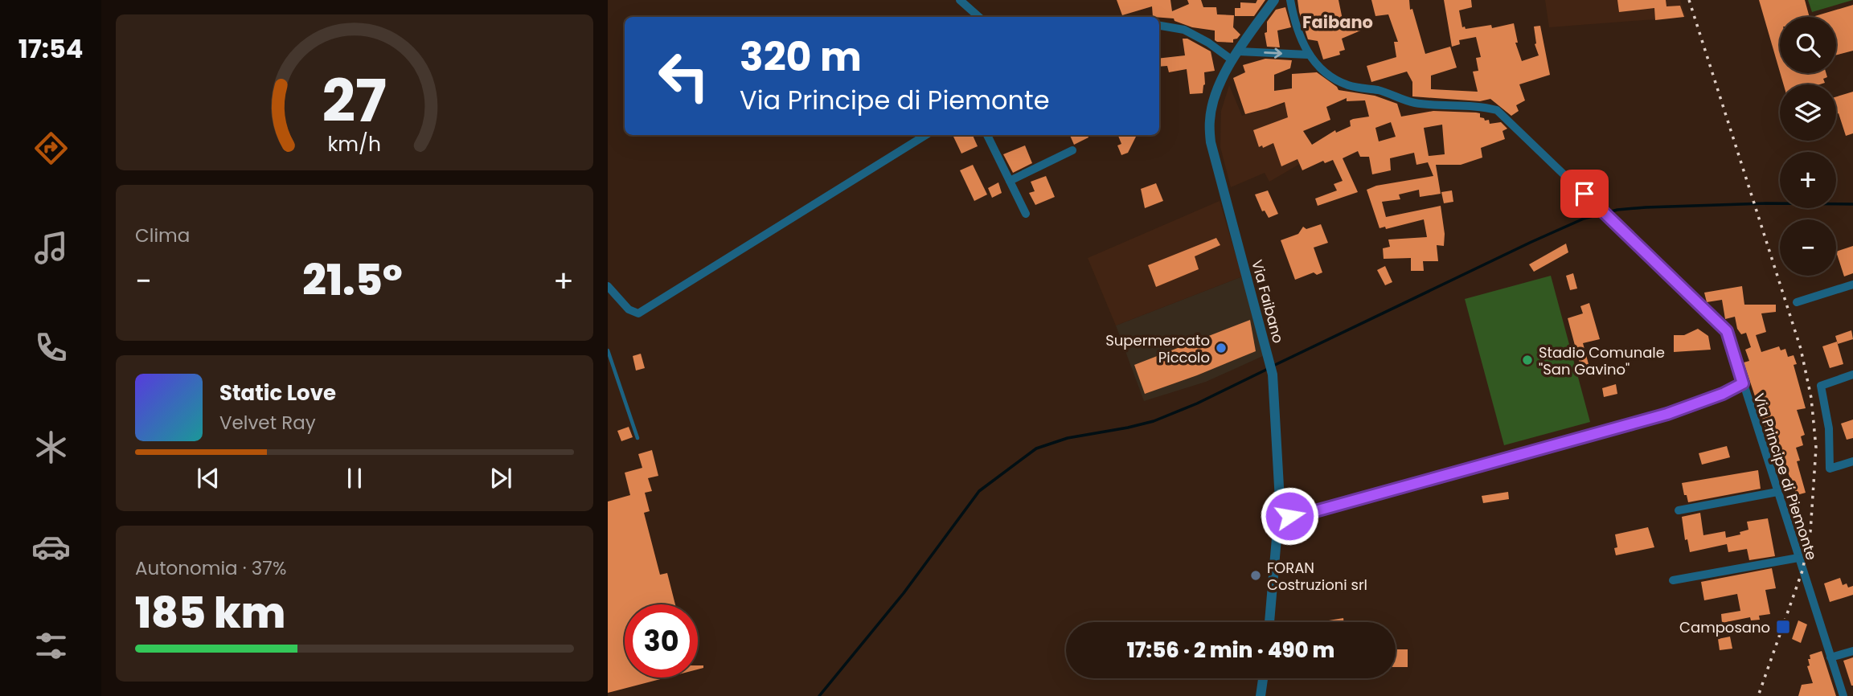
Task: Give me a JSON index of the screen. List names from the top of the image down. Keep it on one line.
{"streets":{"street":["Via Faibano","Via Principe di Piemonte"]},"districts":["Faibano"],"places":{"other":["Supermercato Piccolo","Stadio Comunale \"San Gavino\"","FORAN Costruzioni srl"],"transit":["Camposano"]},"page":{"tabs":"17:54","map_buttons":["+","−"],"turn":["320 m","Via Principe di Piemonte"],"tile":["Clima",["Autonomia · 37%","185 km"]],"heat":["−","21.5°","+"],"song":["Static Love","Velvet Ray"],"limit":"30","trip":"17:56 · 2 min · 490 m","gauge":["27","km/h"]}}
